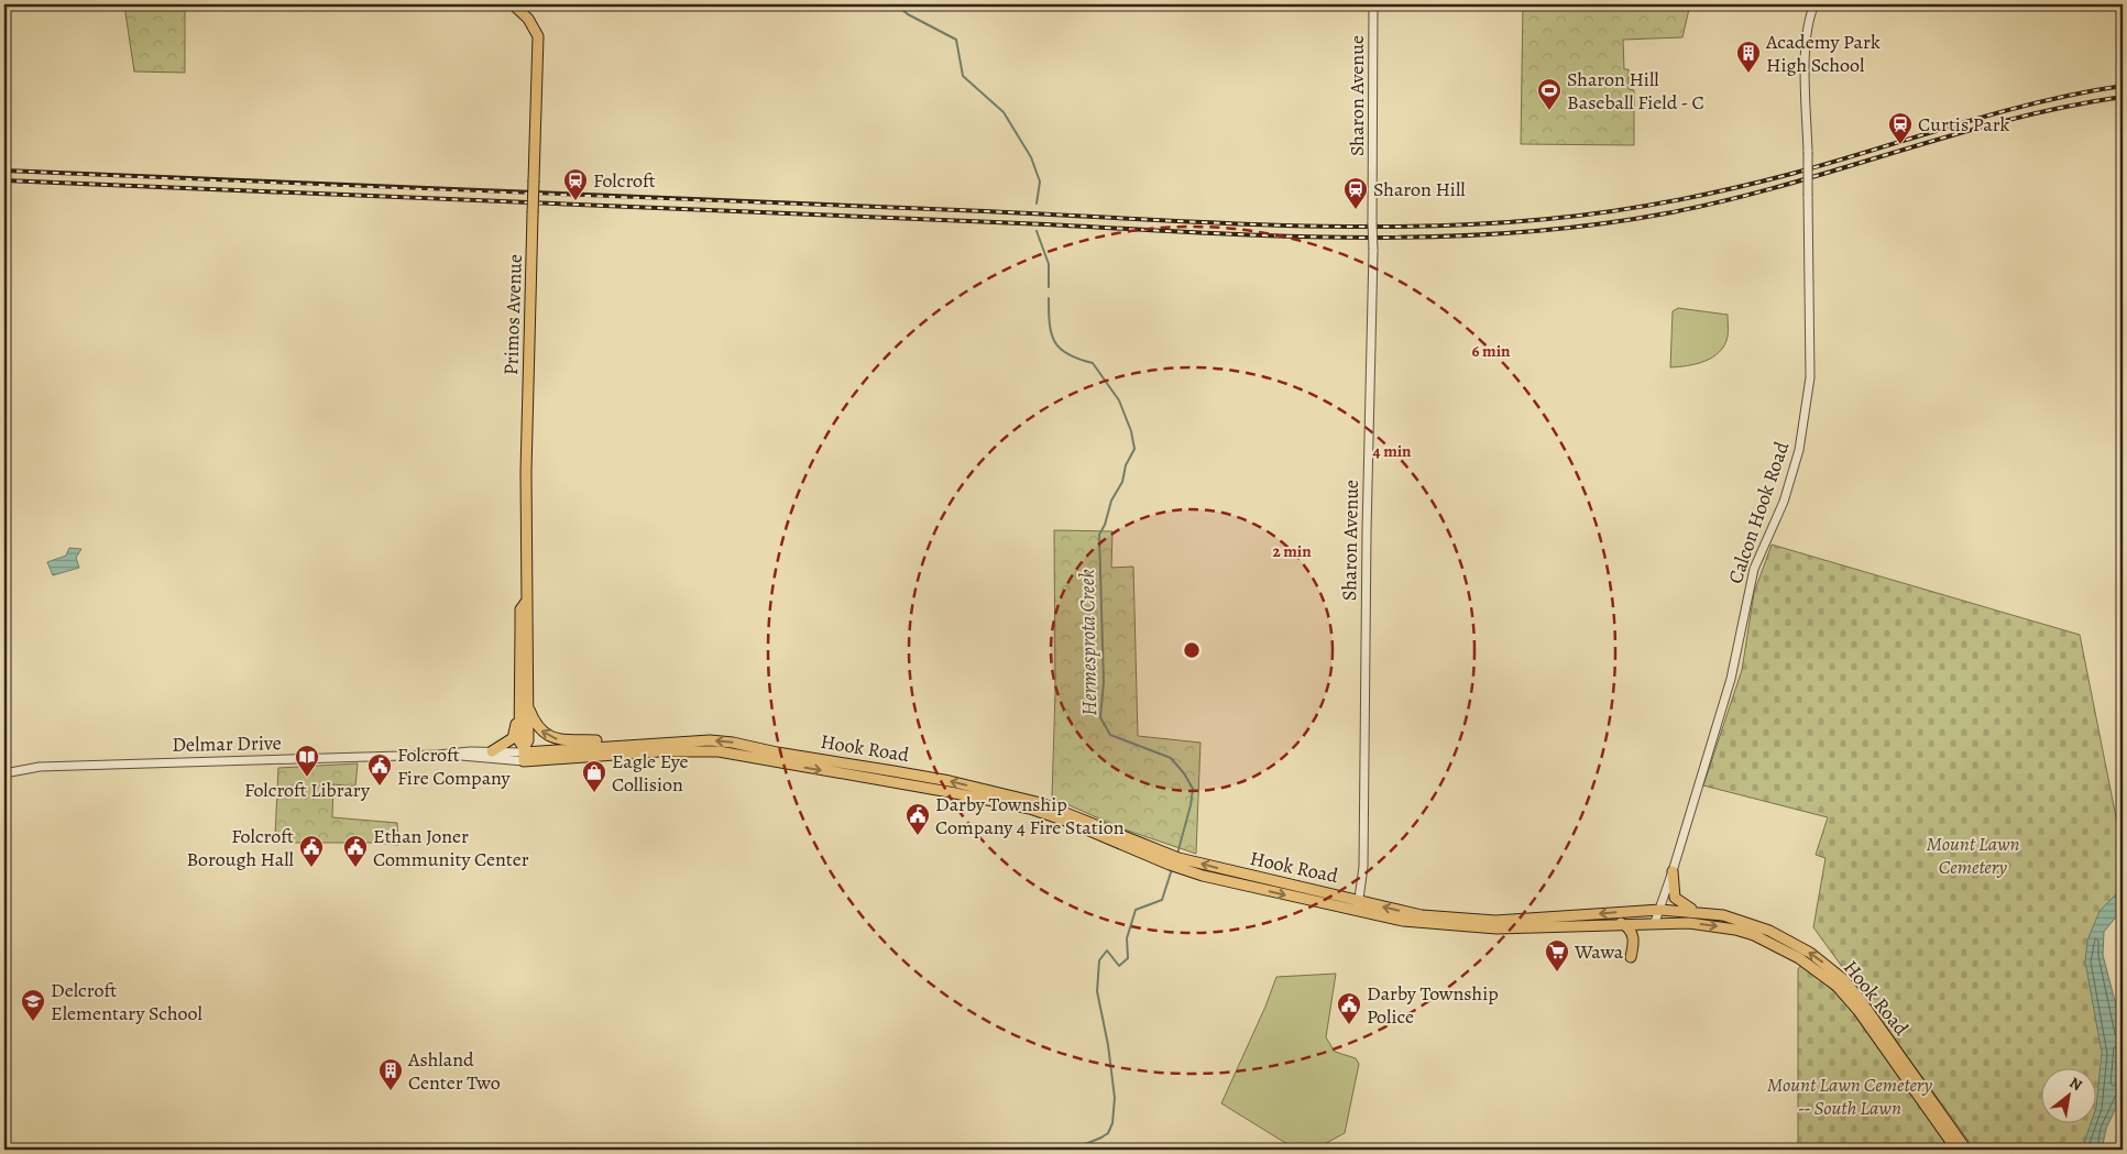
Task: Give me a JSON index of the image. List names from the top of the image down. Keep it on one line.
{"streets":{"main road":["Primos Avenue","Hook Road"],"street":["Sharon Avenue","Calcon Hook Road","Delmar Drive"]},"crossings":[["Sharon Avenue","Hook Road"],["Primos Avenue","Delmar Drive"],["Primos Avenue","Hook Road"],["Calcon Hook Road","Hook Road"],["Delmar Drive","Hook Road"]],"water":["Hermesprota Creek"],"parks":["Mount Lawn Cemetery","Mount Lawn Cemetery -- South Lawn"],"places":{"building":["Academy Park High School","Ashland Center Two"],"sports":["Sharon Hill Baseball Field - C"],"station":["Curtis Park","Folcroft","Sharon Hill"],"library":["Folcroft Library"],"public building":["Folcroft Fire Company","Darby Township Company 4 Fire Station","Folcroft Borough Hall","Ethan Joner Community Center","Darby Township Police"],"shop":["Eagle Eye Collision"],"supermarket":["Wawa"],"school or university":["Delcroft Elementary School"]},"north":"top right","rings":["6 min","4 min","2 min"]}
